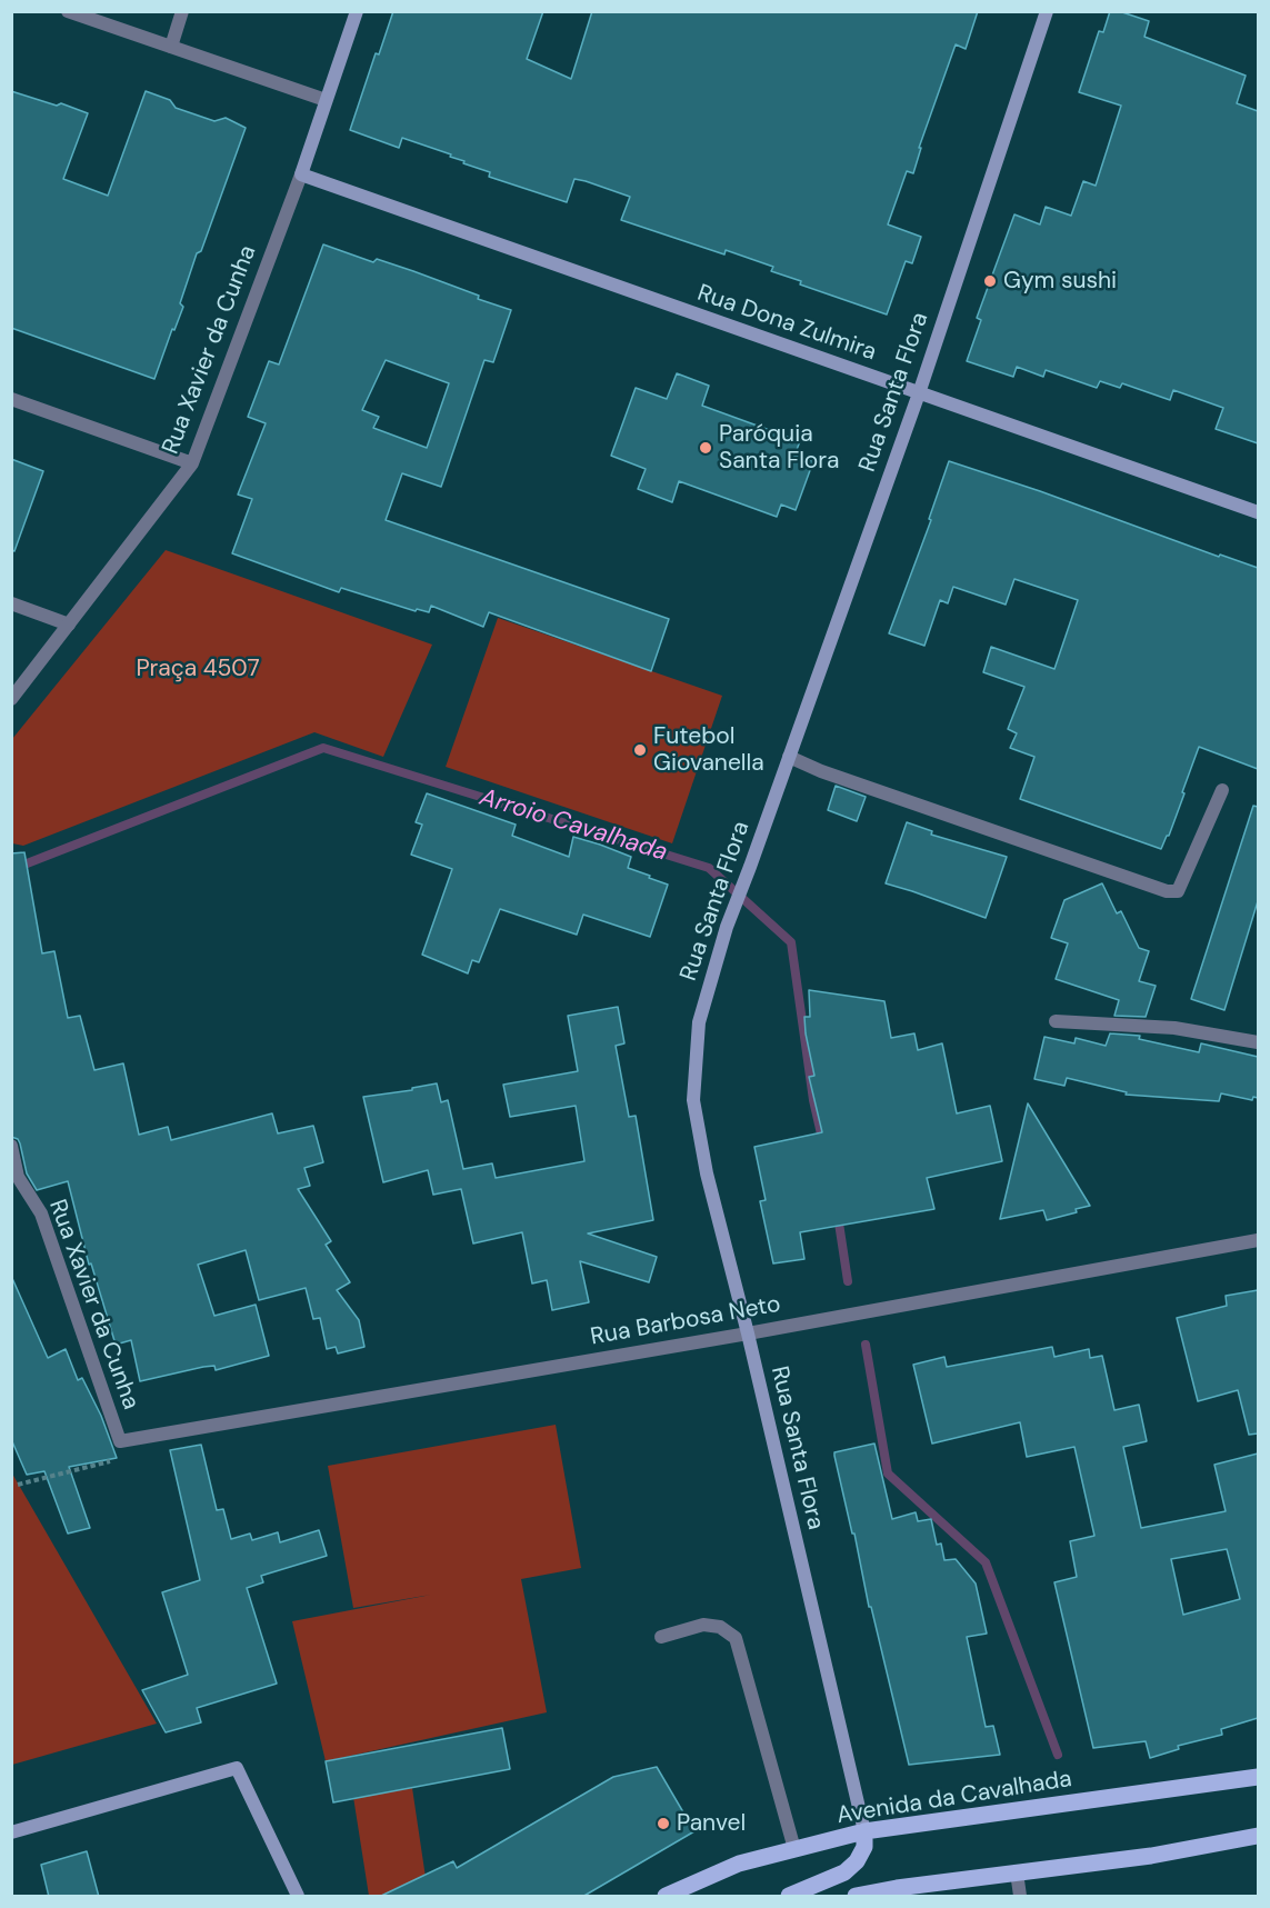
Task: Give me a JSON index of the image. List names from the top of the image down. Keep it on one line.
{"streets":{"main road":["Avenida da Cavalhada"],"street":["Rua Dona Zulmira","Rua Xavier da Cunha","Rua Santa Flora","Rua Barbosa Neto"]},"crossings":[["Rua Dona Zulmira","Rua Xavier da Cunha"],["Rua Dona Zulmira","Rua Santa Flora"],["Rua Xavier da Cunha","Rua Barbosa Neto"],["Rua Santa Flora","Rua Barbosa Neto"],["Rua Santa Flora","Avenida da Cavalhada"]],"water":["Arroio Cavalhada"],"parks":["Praça 4507"],"places":["Gym sushi","Paróquia Santa Flora","Futebol Giovanella","Panvel"]}
